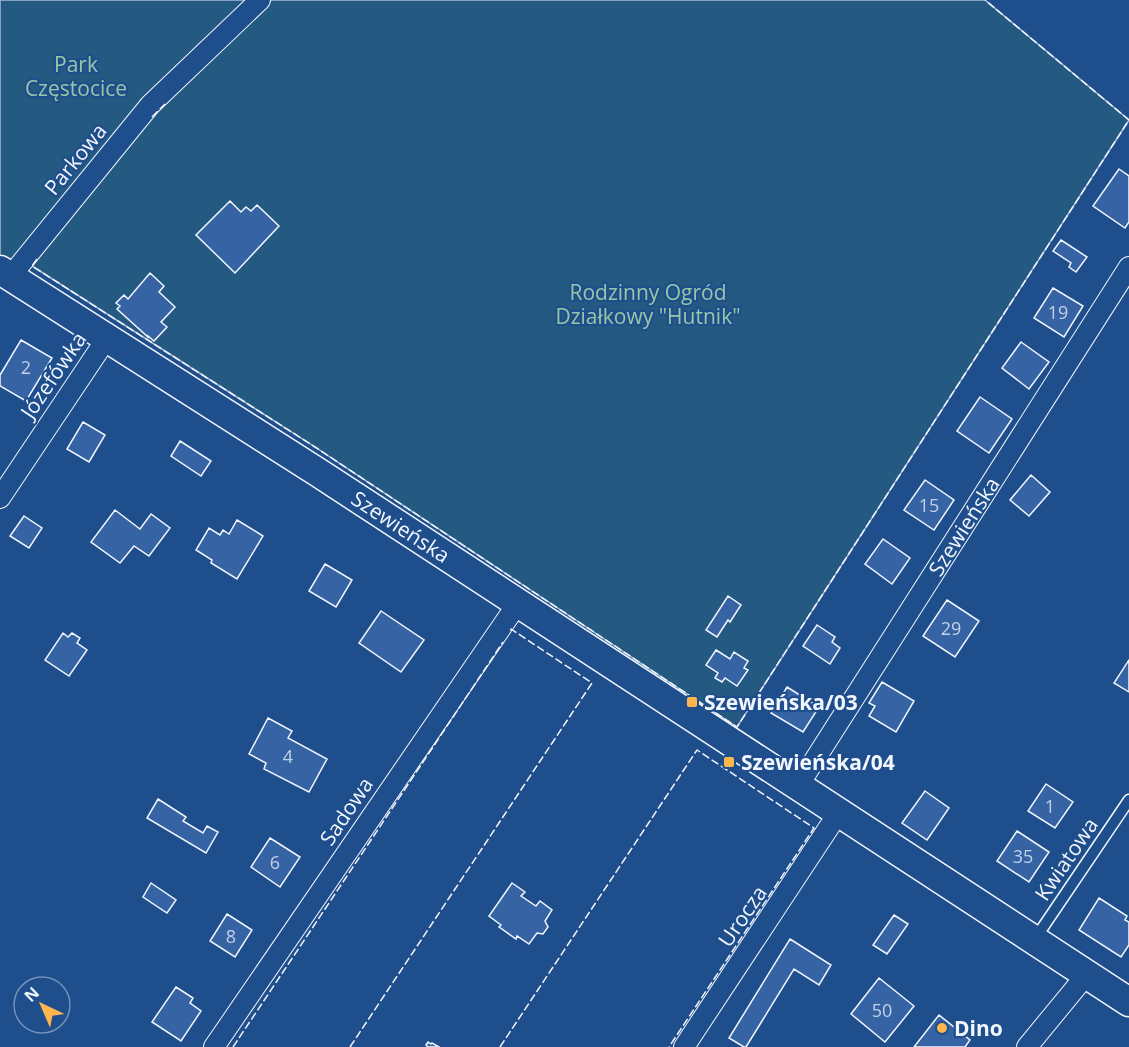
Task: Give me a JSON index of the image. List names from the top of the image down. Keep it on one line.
{"streets":{"street":["Parkowa","Józefówka","Szewieńska","Sadowa","Urocza"],"lane":["Kwiatowa"]},"crossings":[["Parkowa","Szewieńska"],["Józefówka","Szewieńska"],["Szewieńska","Sadowa"],["Szewieńska","Kwiatowa"],["Szewieńska","Urocza"]],"parks":["Park Częstocice","Rodzinny Ogród Działkowy \"Hutnik\""],"places":{"transit":["Szewieńska/03","Szewieńska/04"],"other":["Dino"]},"house_numbers":["19","2","15","29","4","1","35","6","8","50"],"north":"top left"}
